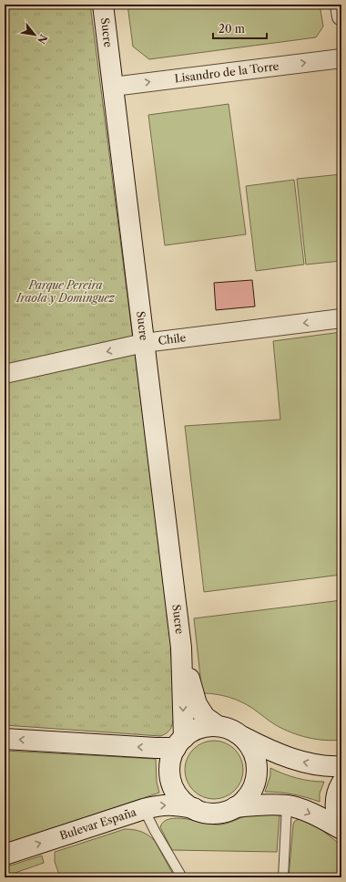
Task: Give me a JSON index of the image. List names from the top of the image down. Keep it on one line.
{"streets":{"main road":["Sucre","Bulevar España"],"street":["Lisandro de la Torre","Chile"]},"crossings":[["Sucre","Lisandro de la Torre"],["Sucre","Chile"],["Sucre","Bulevar España"]],"one_way":["Lisandro de la Torre","Chile"],"parks":["Parque Pereira Iraola y Domínguez"],"scale_bar":"20 m","north":"bottom right"}
